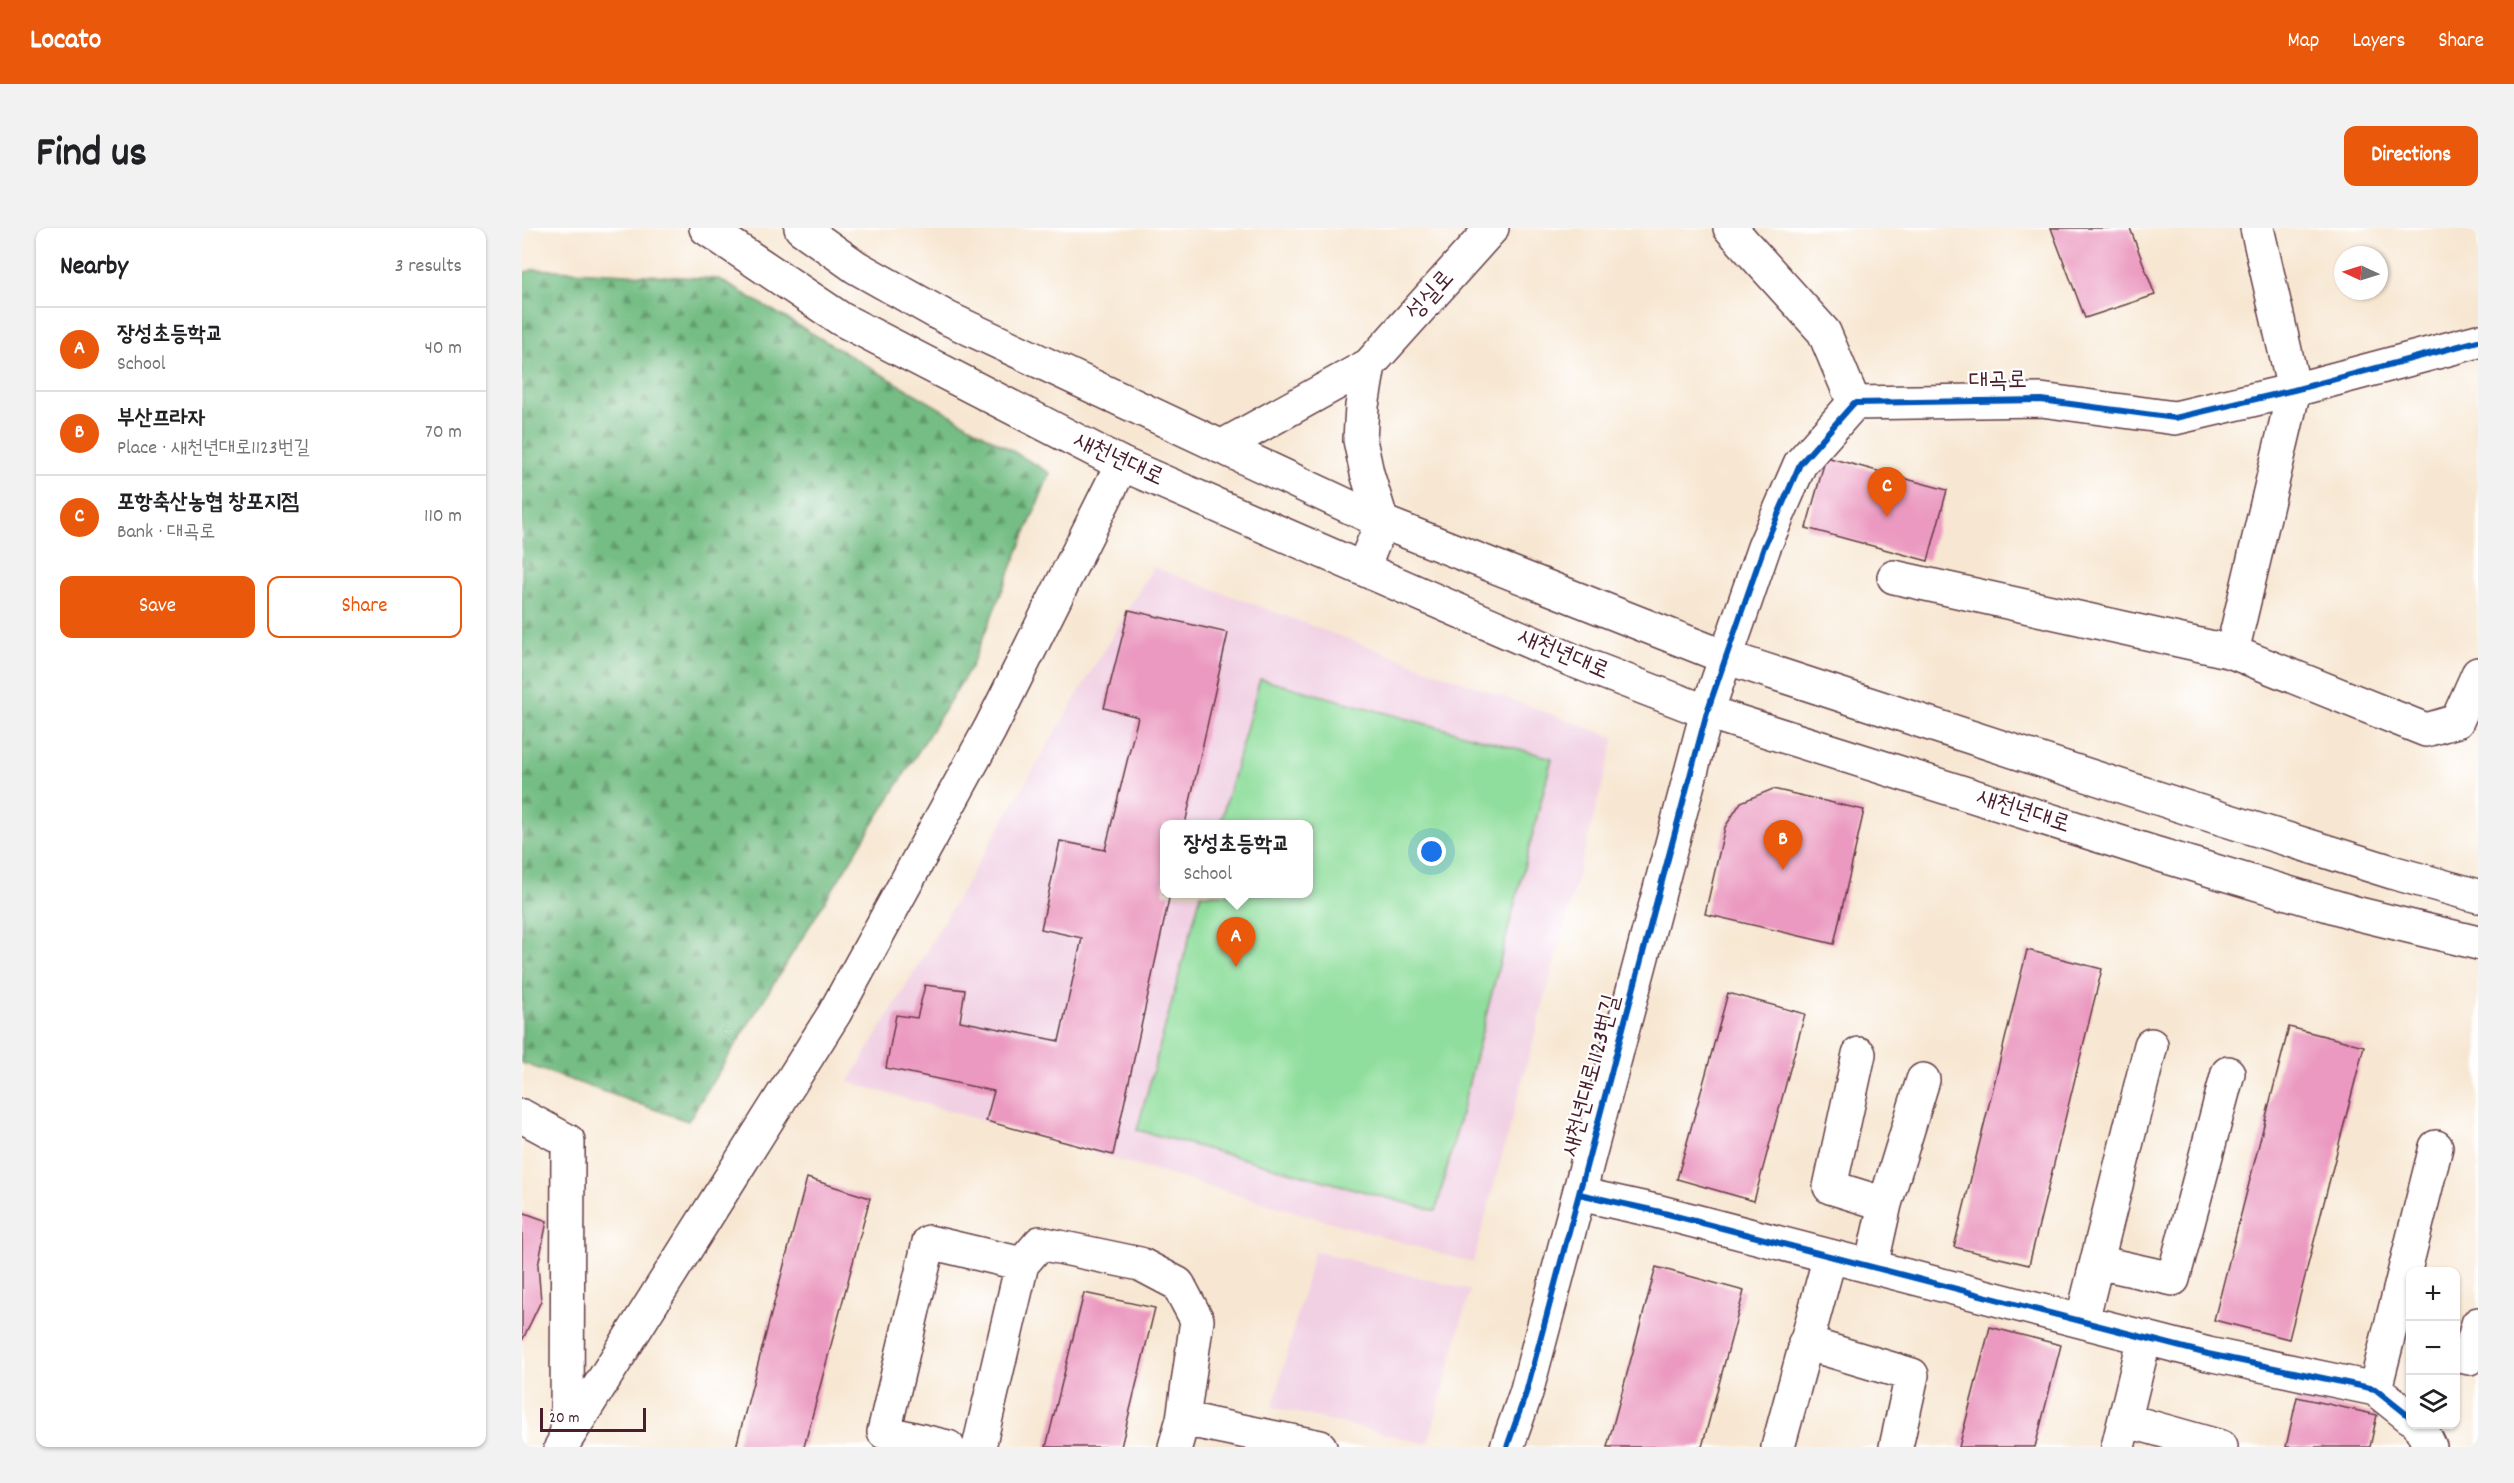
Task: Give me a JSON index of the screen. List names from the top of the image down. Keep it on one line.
{"streets":{"street":["성실로","대곡로","새천년대로","새천년대로1123번길"]},"crossings":[["새천년대로","새천년대로1123번길"]],"scale_bar":"20 m","north":"left","page":{"header":"Locato","nav":["Map","Layers","Share"],"title":"Find us","buttons":["Directions",["Save","Share"]],"heading":["Nearby","3 results"],"list":[{"mark":"A","name":"장성초등학교","note":"School","value":"40 m"},{"mark":"B","name":"부산프라자","note":"Place · 새천년대로1123번길","value":"70 m"},{"mark":"C","name":"포항축산농협 창포지점","note":"Bank · 대곡로","value":"110 m"}],"pins":["C","B","A"],"popup":["장성초등학교","School"],"map_buttons":["+","−"],"scale":"20 m"}}
